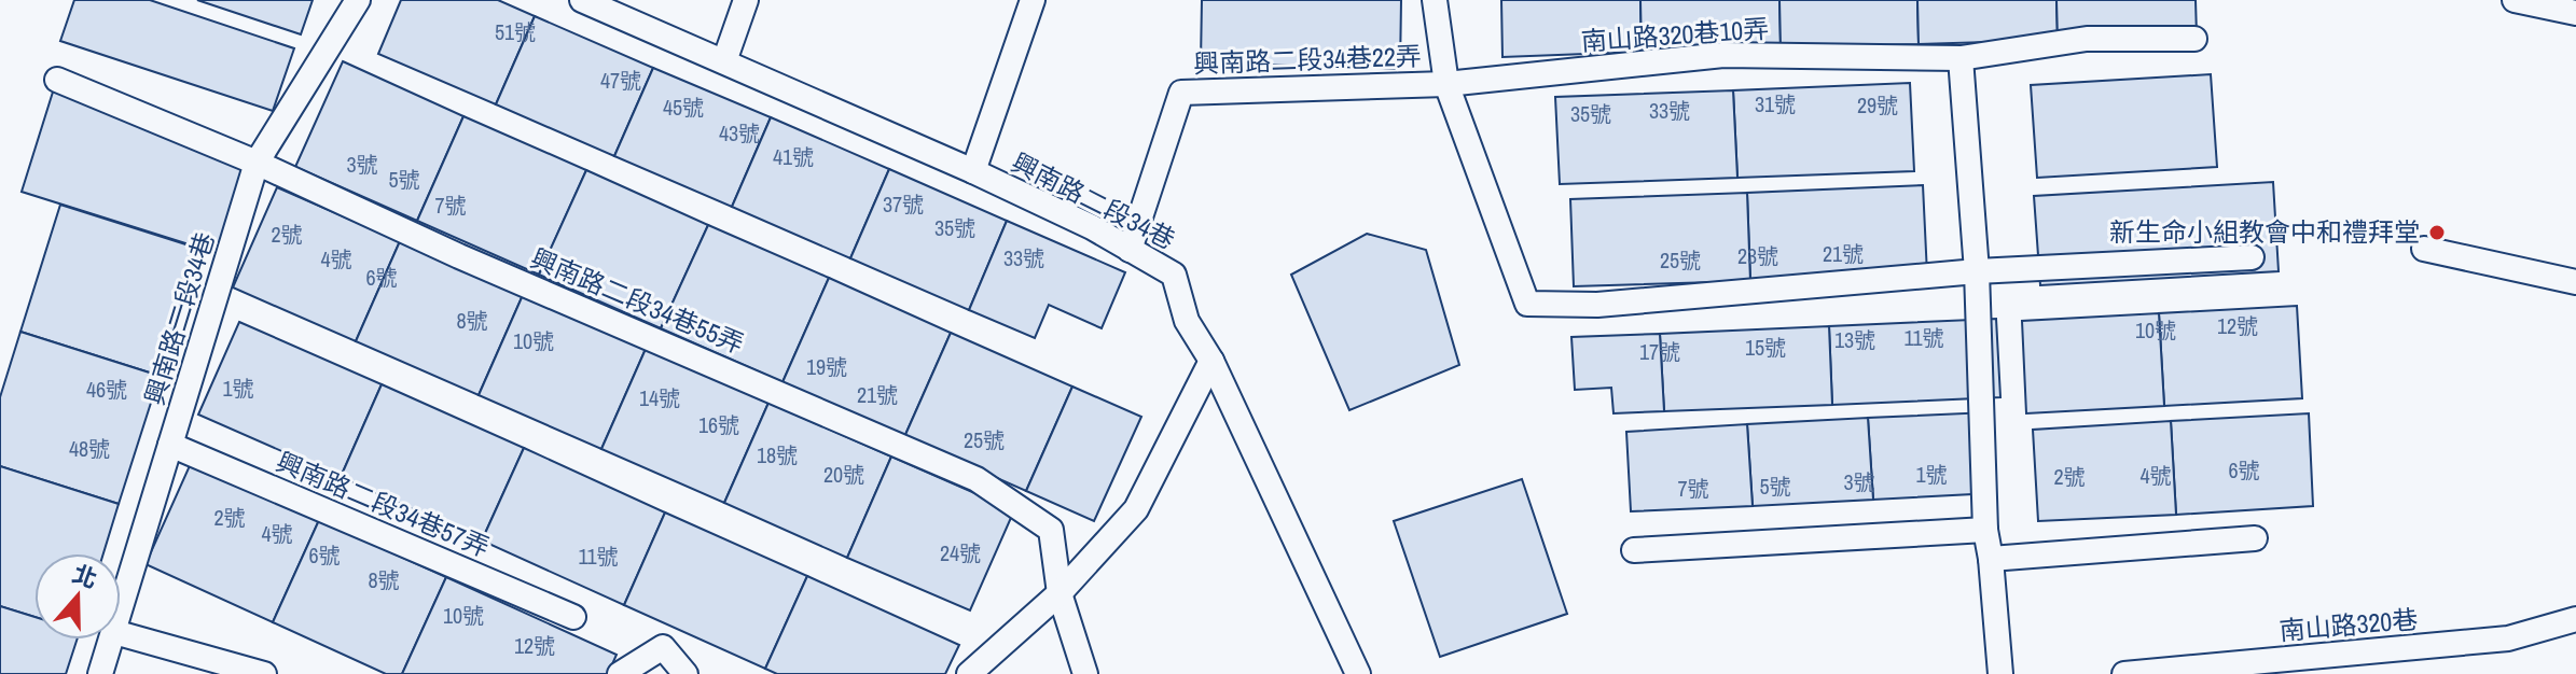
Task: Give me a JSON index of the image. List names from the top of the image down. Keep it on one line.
{"streets":{"lane":["南山路320巷10弄","興南路二段34巷22弄","興南路二段34巷","興南路二段34巷55弄","興南路二段34巷57弄","南山路320巷"]},"crossings":[["南山路320巷10弄","興南路二段34巷22弄"],["興南路二段34巷22弄","興南路二段34巷"],["興南路二段34巷","興南路二段34巷55弄"],["興南路二段34巷","興南路二段34巷57弄"]],"places":["新生命小組教會中和禮拜堂"],"house_numbers":["51號","47號","31號","29號","45號","33號","35號","43號","41號","3號","5號","37號","7號","35號","2號","21號","23號","33號","4號","25號","6號","8號","12號","10號","11號","13號","10號","15號","17號","19號","1號","46號","21號","14號","16號","25號","48號","18號","6號","20號","1號","4號","2號","3號","5號","7號","2號","4號","24號","6號","11號","8號","10號","12號"],"north":"top"}
